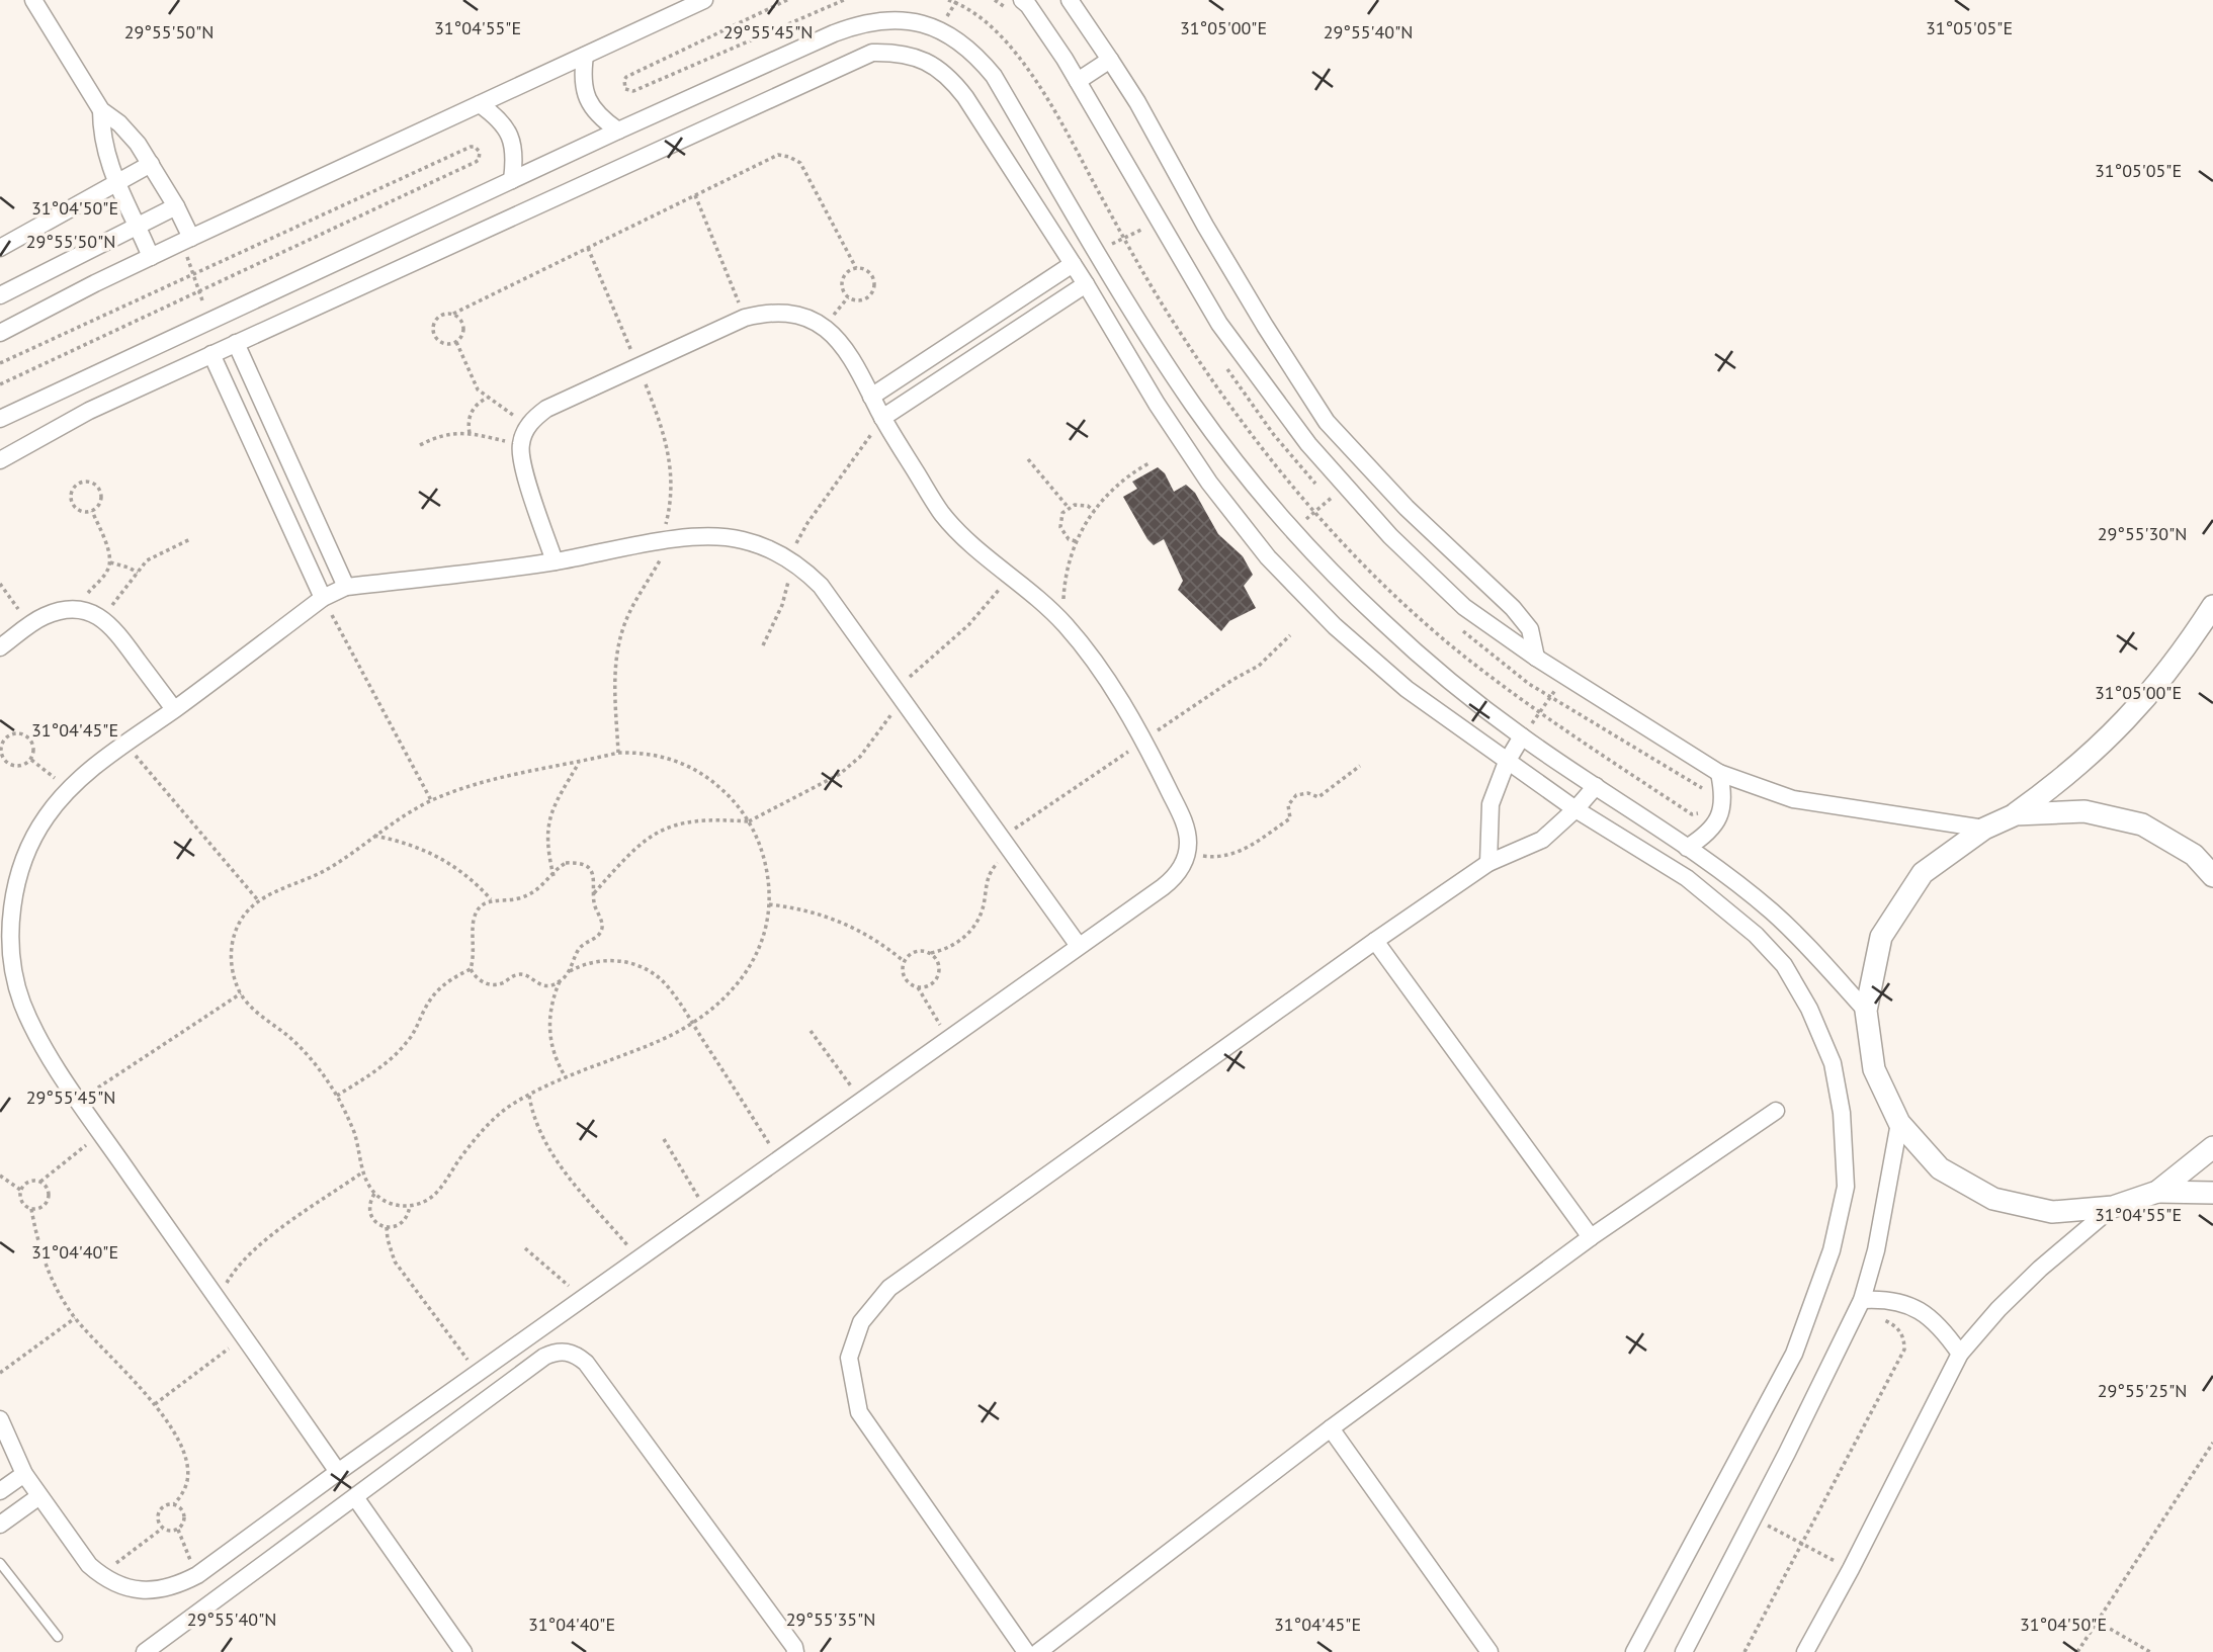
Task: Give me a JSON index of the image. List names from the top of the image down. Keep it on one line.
{"coordinates":["31°04'55\"E","31°05'00\"E","31°05'05\"E","29°55'50\"N","29°55'45\"N","29°55'40\"N","31°04'50\"E","29°55'30\"N","31°04'45\"E","31°04'40\"E","29°55'25\"N","29°55'35\"N"]}
